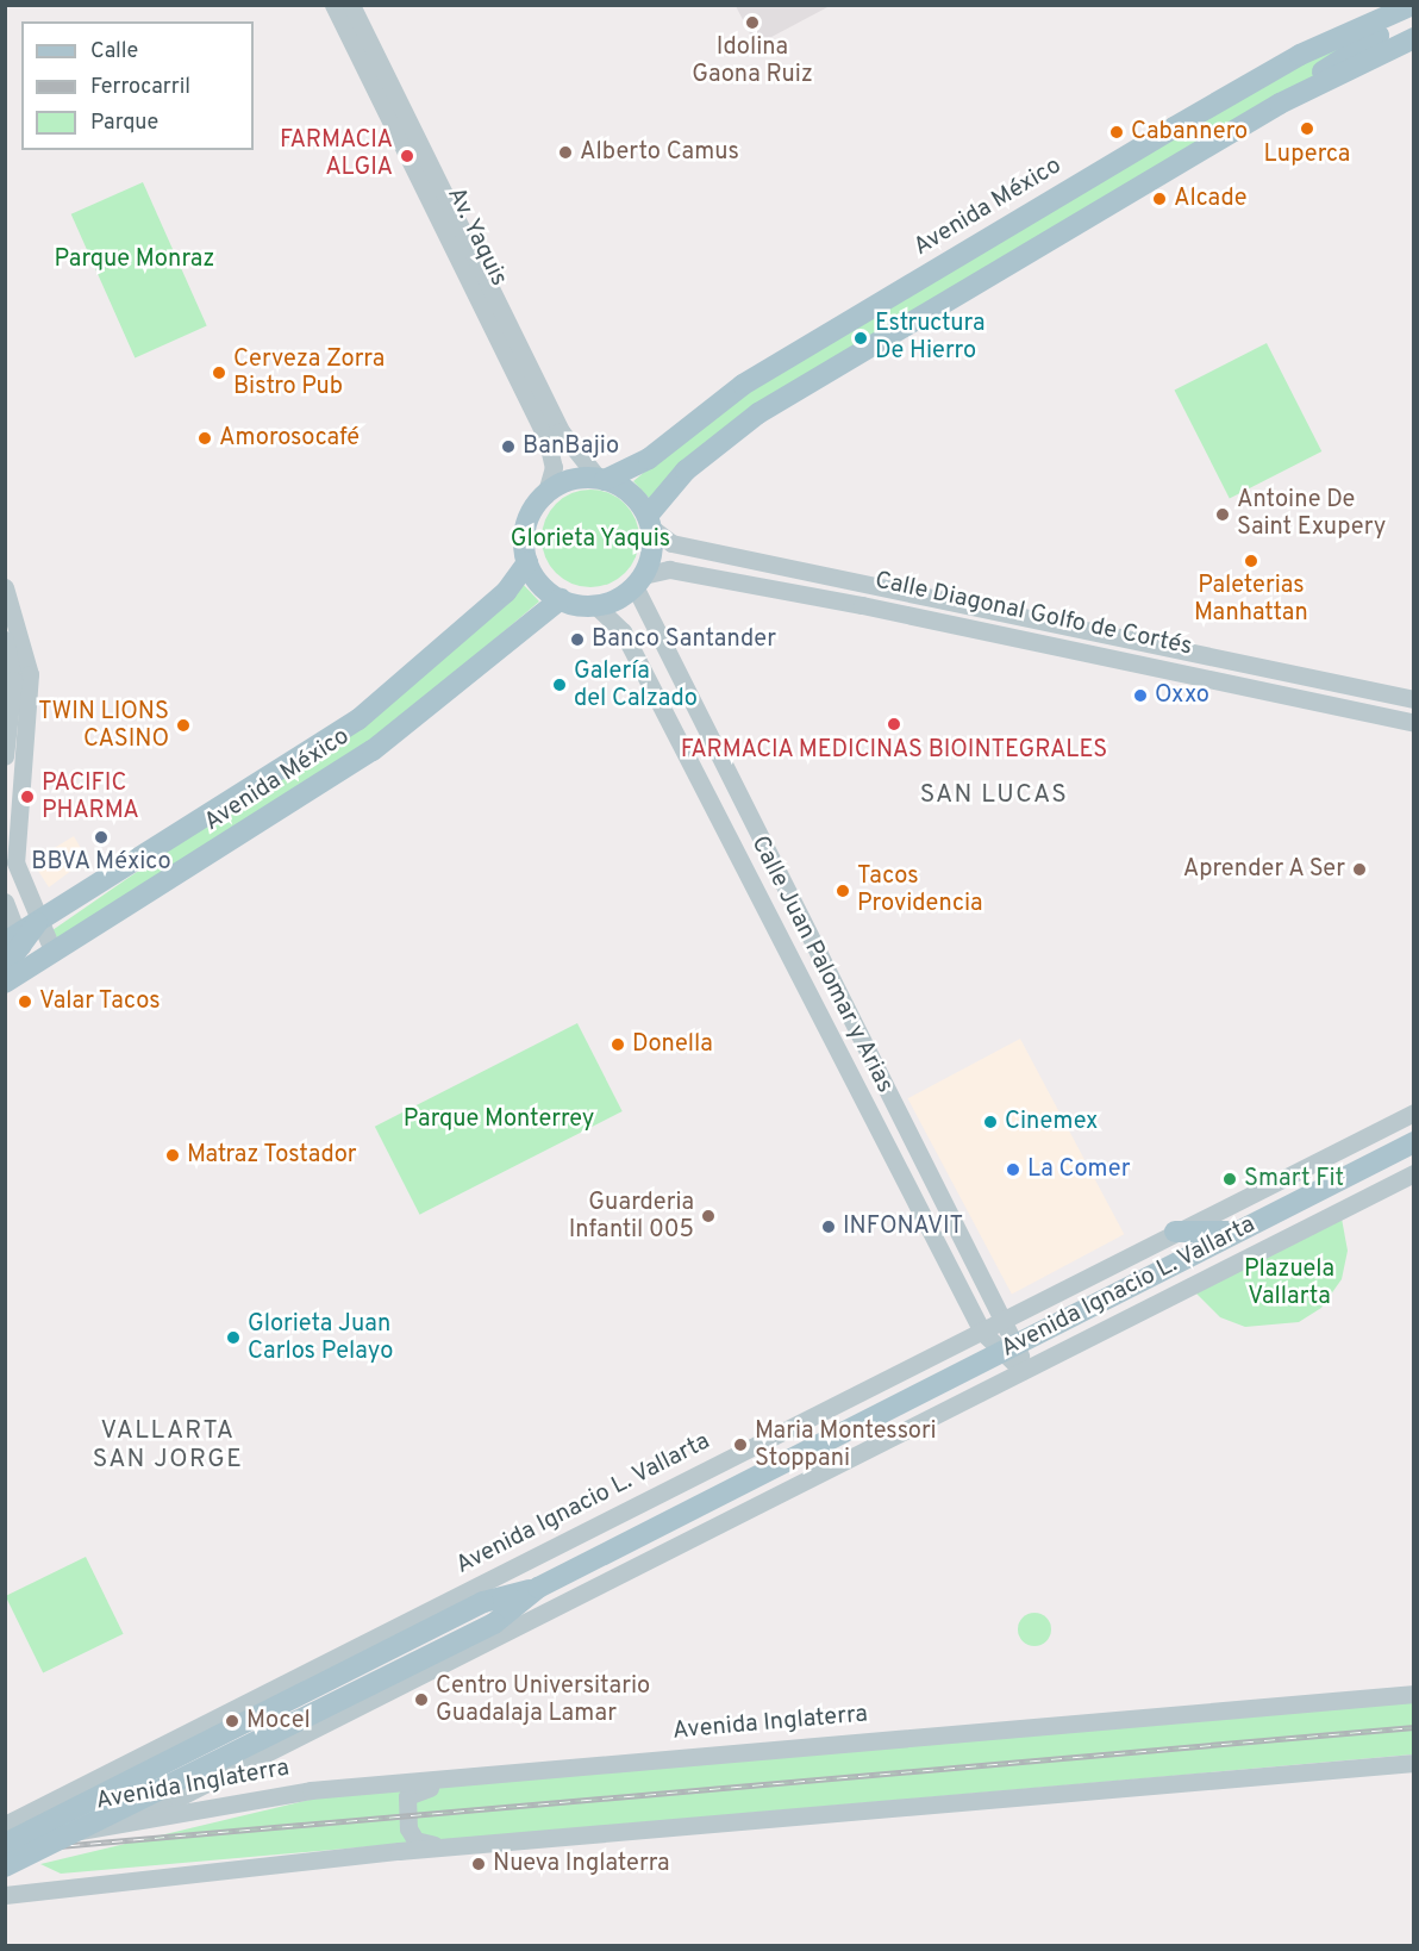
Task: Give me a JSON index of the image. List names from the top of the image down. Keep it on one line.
{"streets":{"main road":["Avenida México","Avenida Ignacio L. Vallarta"],"street":["Av. Yaquis","Calle Diagonal Golfo de Cortés","Calle Juan Palomar y Arias","Avenida Inglaterra"]},"crossings":[["Avenida México","Av. Yaquis"],["Avenida México","Calle Diagonal Golfo de Cortés"],["Avenida México","Calle Juan Palomar y Arias"],["Av. Yaquis","Calle Diagonal Golfo de Cortés"],["Av. Yaquis","Calle Juan Palomar y Arias"],["Calle Diagonal Golfo de Cortés","Calle Juan Palomar y Arias"],["Calle Juan Palomar y Arias","Avenida Ignacio L. Vallarta"]],"districts":["SAN LUCAS","VALLARTA SAN JORGE"],"parks":["Parque Monraz","Glorieta Yaquis","Parque Monterrey","Plazuela Vallarta"],"places":["Idolina Gaona Ruiz","Luperca","Cabannero","Alberto Camus","FARMACIA ALGIA","Alcade","Estructura De Hierro","Cerveza Zorra Bistro Pub","Amorosocafé","BanBajio","Antoine De Saint Exupery","Paleterias Manhattan","Banco Santander","Galería del Calzado","Oxxo","FARMACIA MEDICINAS BIOINTEGRALES","TWIN LIONS CASINO","PACIFIC PHARMA","BBVA México","Aprender A Ser","Tacos Providencia","Valar Tacos","Donella","Cinemex","Matraz Tostador","La Comer","Smart Fit","Guarderia Infantil 005","INFONAVIT","Glorieta Juan Carlos Pelayo","Maria Montessori Stoppani","Centro Universitario Guadalaja Lamar","Mocel","Nueva Inglaterra"],"legend":["Calle","Ferrocarril","Parque"]}
